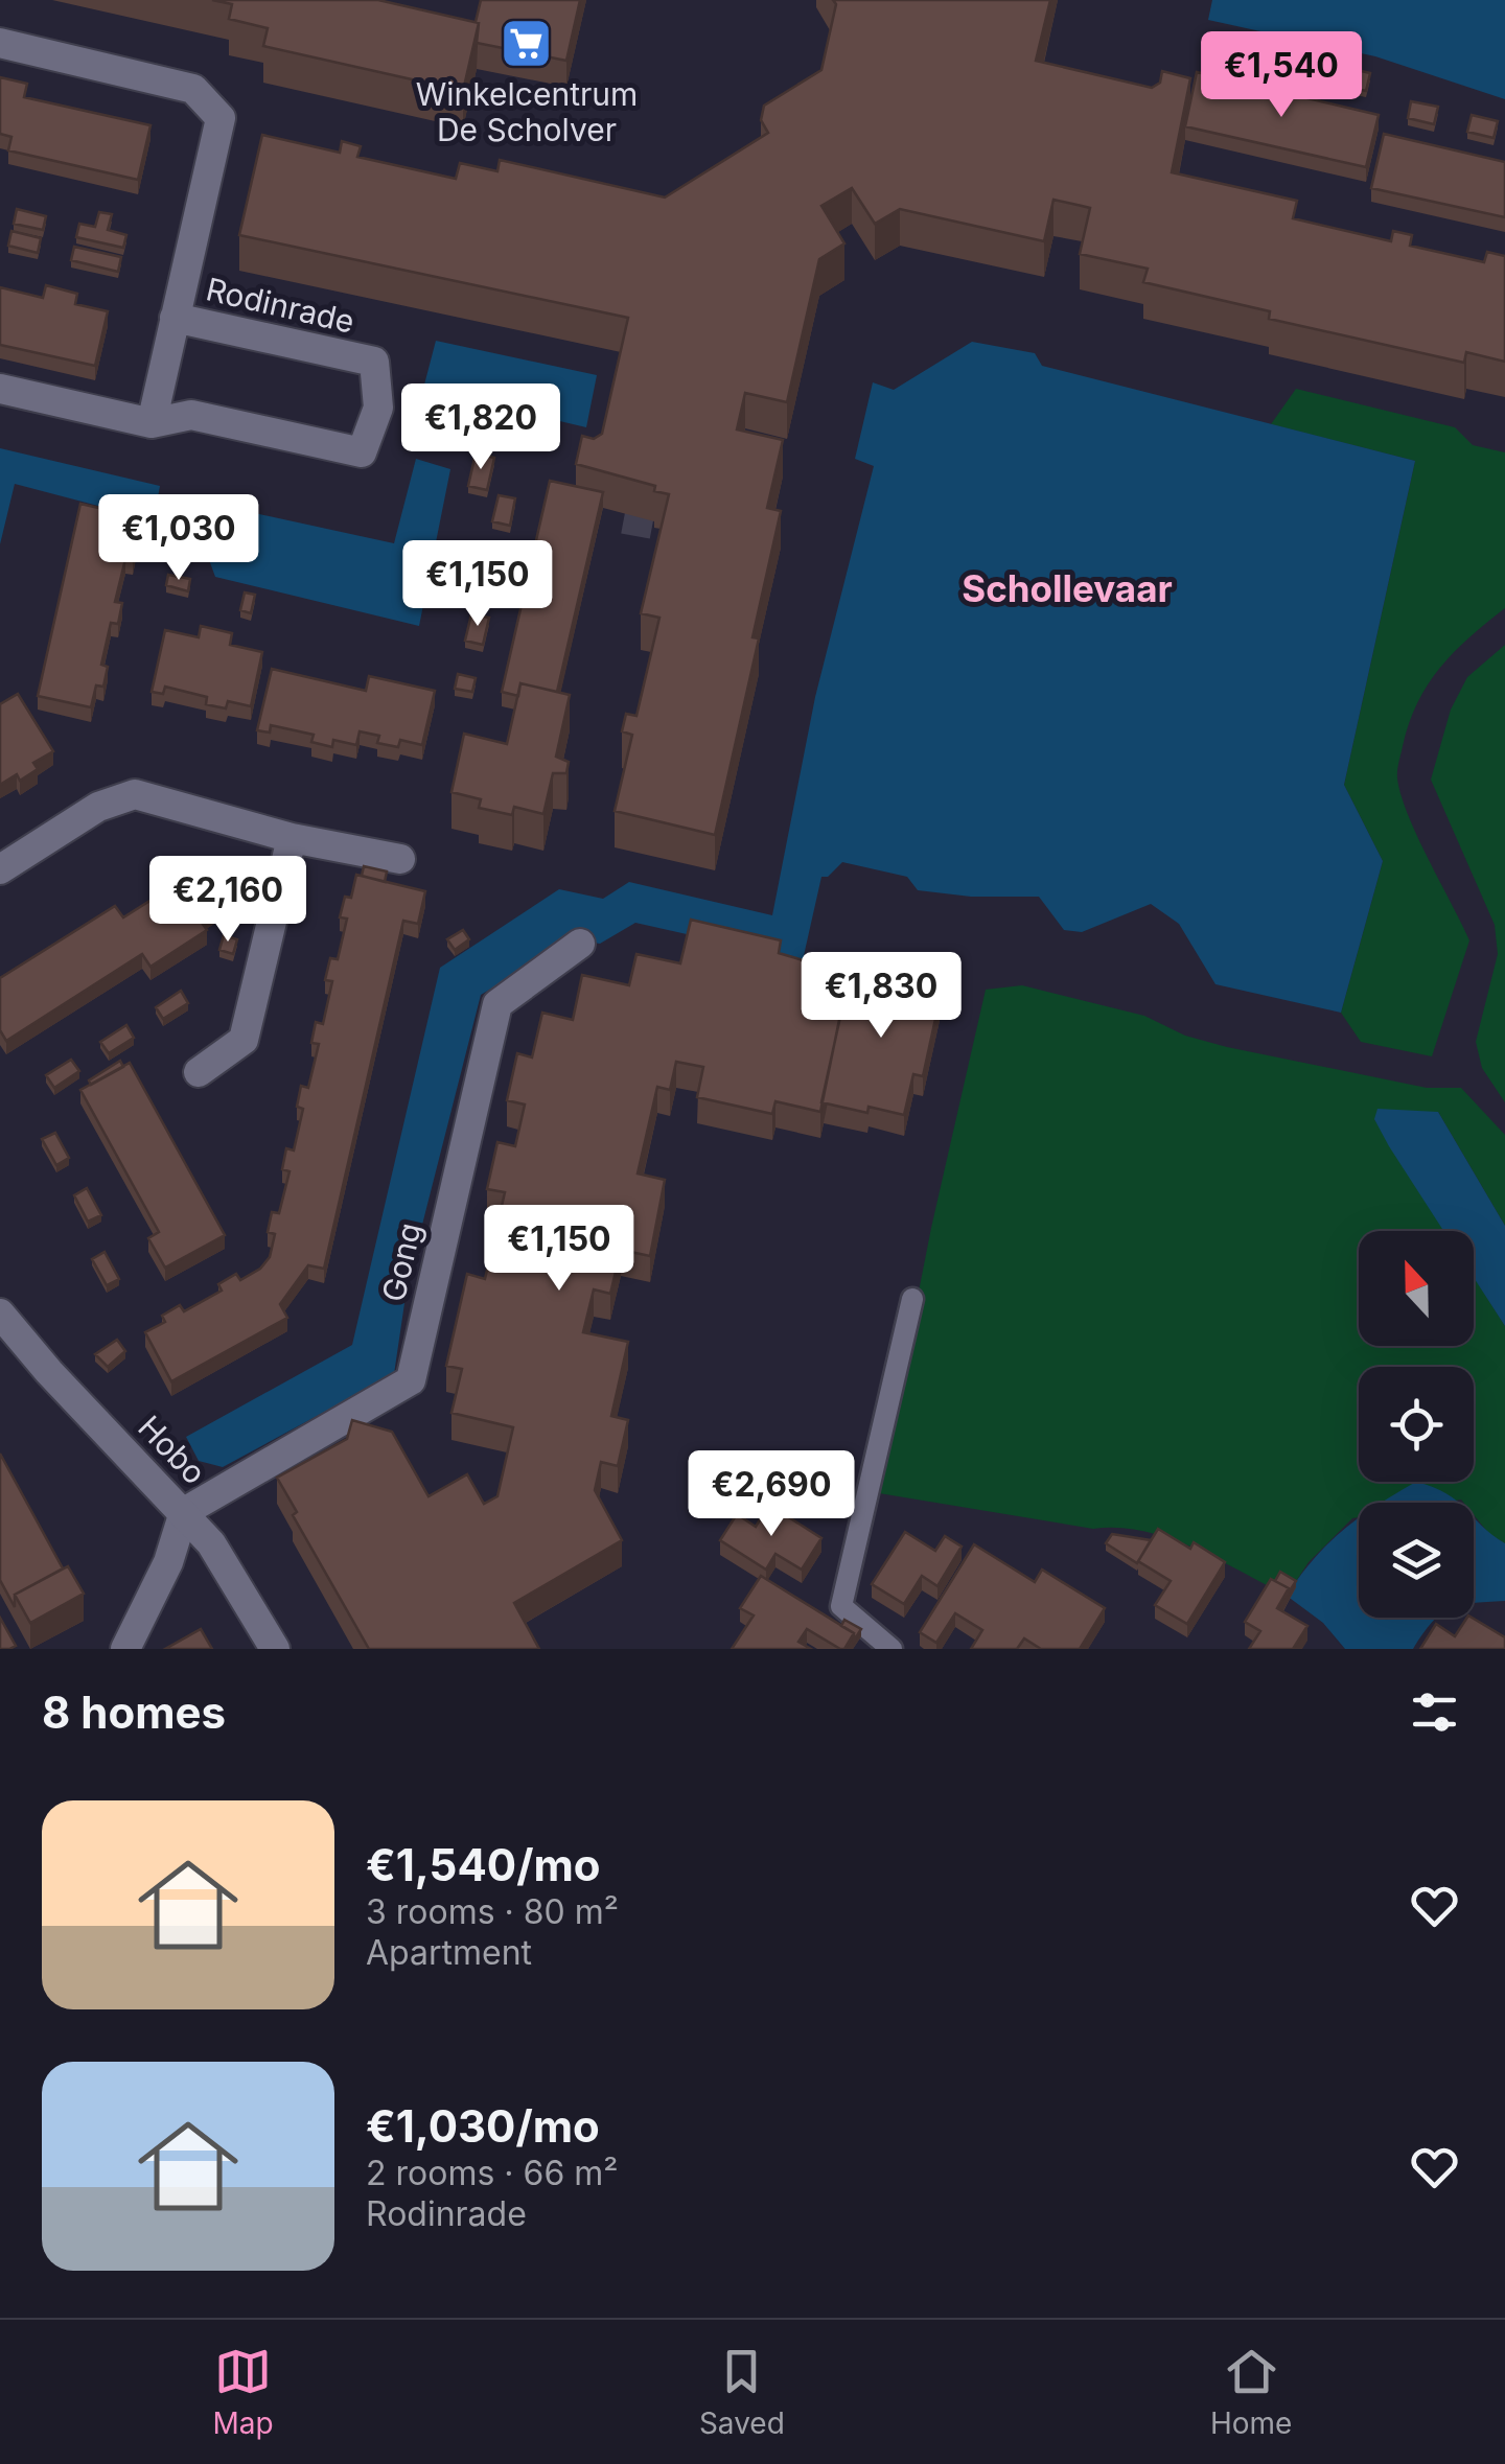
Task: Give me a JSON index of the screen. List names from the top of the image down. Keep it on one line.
{"streets":{"street":["Rodinrade","Gong","Hobo"]},"crossings":[["Gong","Hobo"]],"districts":["Schollevaar"],"places":{"supermarket":["Winkelcentrum De Scholver"]},"north":"top","page":{"price":["€1,540","€1,820","€1,030","€1,150","€2,160","€1,830","€1,150","€2,690"],"heading":"8 homes","list":[{"name":"€1,540/mo","note":"3 rooms · 80 m² · Apartment"},{"name":"€1,030/mo","note":"2 rooms · 66 m² · Rodinrade"}],"tabs":["Map","Saved","Home"]}}
